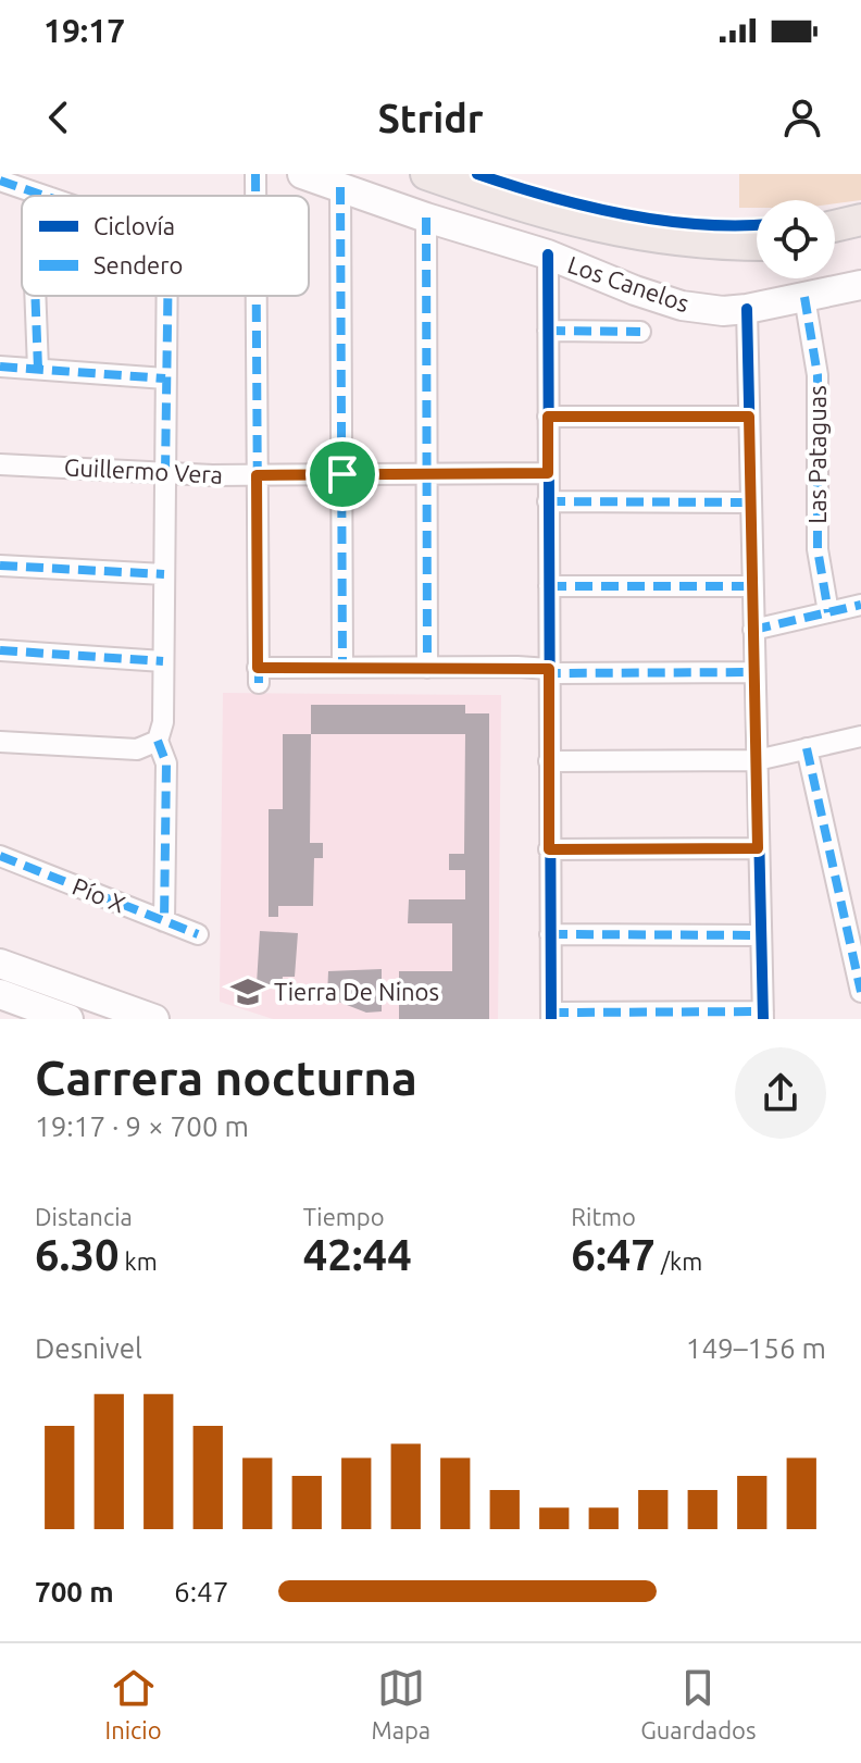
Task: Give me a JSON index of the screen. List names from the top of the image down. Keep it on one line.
{"streets":{"street":["Los Canelos","Las Pataguas","Guillermo Vera","Pío X"]},"crossings":[["Los Canelos","Las Pataguas"]],"places":{"school or university":["Tierra De Ninos"]},"legend":["Ciclovía","Sendero"],"page":{"status":"19:17","header":"Stridr","heading":["Carrera nocturna","19:17 · 9 × 700 m"],"stats":[["Distancia","6.30 km"],["Tiempo","42:44"],["Ritmo","6:47 /km"]],"chart":["Desnivel","149–156 m"],"list":[{"name":"700 m","note":"6:47"}],"tabs":["Inicio","Mapa","Guardados"]}}
